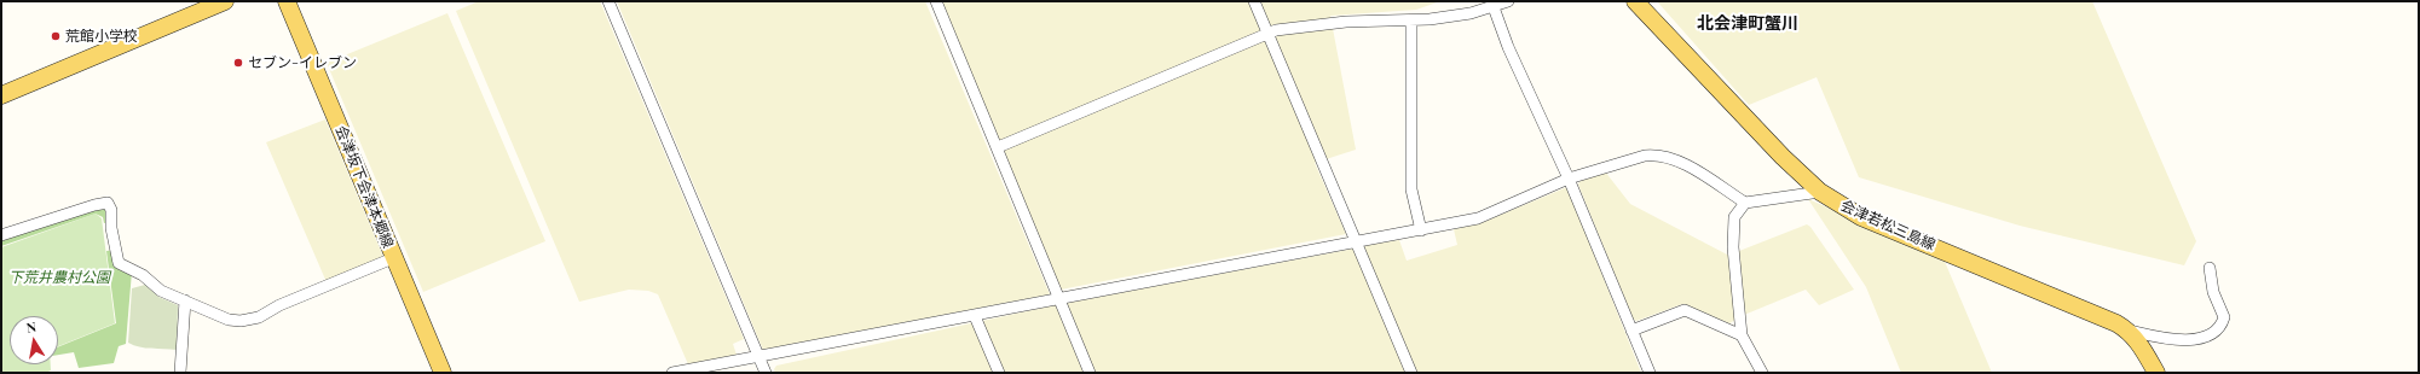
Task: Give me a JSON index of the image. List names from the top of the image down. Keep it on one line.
{"streets":{"main road":["会津坂下会津本郷線","会津若松三島線"]},"districts":["北会津町蟹川"],"parks":["下荒井農村公園"],"places":["荒館小学校","セブン-イレブン"],"north":"top"}
